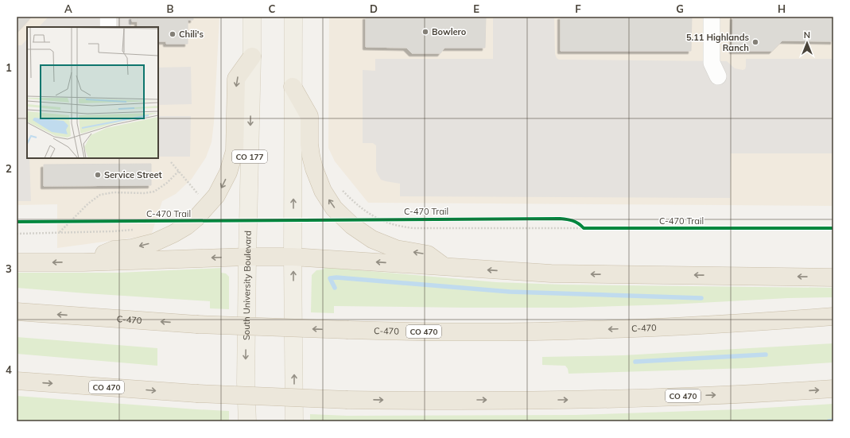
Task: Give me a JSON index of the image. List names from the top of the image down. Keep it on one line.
{"streets":{"highway":["C-470","CO 470"],"main road":["CO 177","South University Boulevard"],"cycle path":["C-470 Trail"]},"places":["Bowlero","Chili's","5.11 Highlands Ranch","Service Street"],"north":"top","grid":{"columns":["A","B","C","D","E","F","G","H"],"rows":["1","2","3","4"]}}
